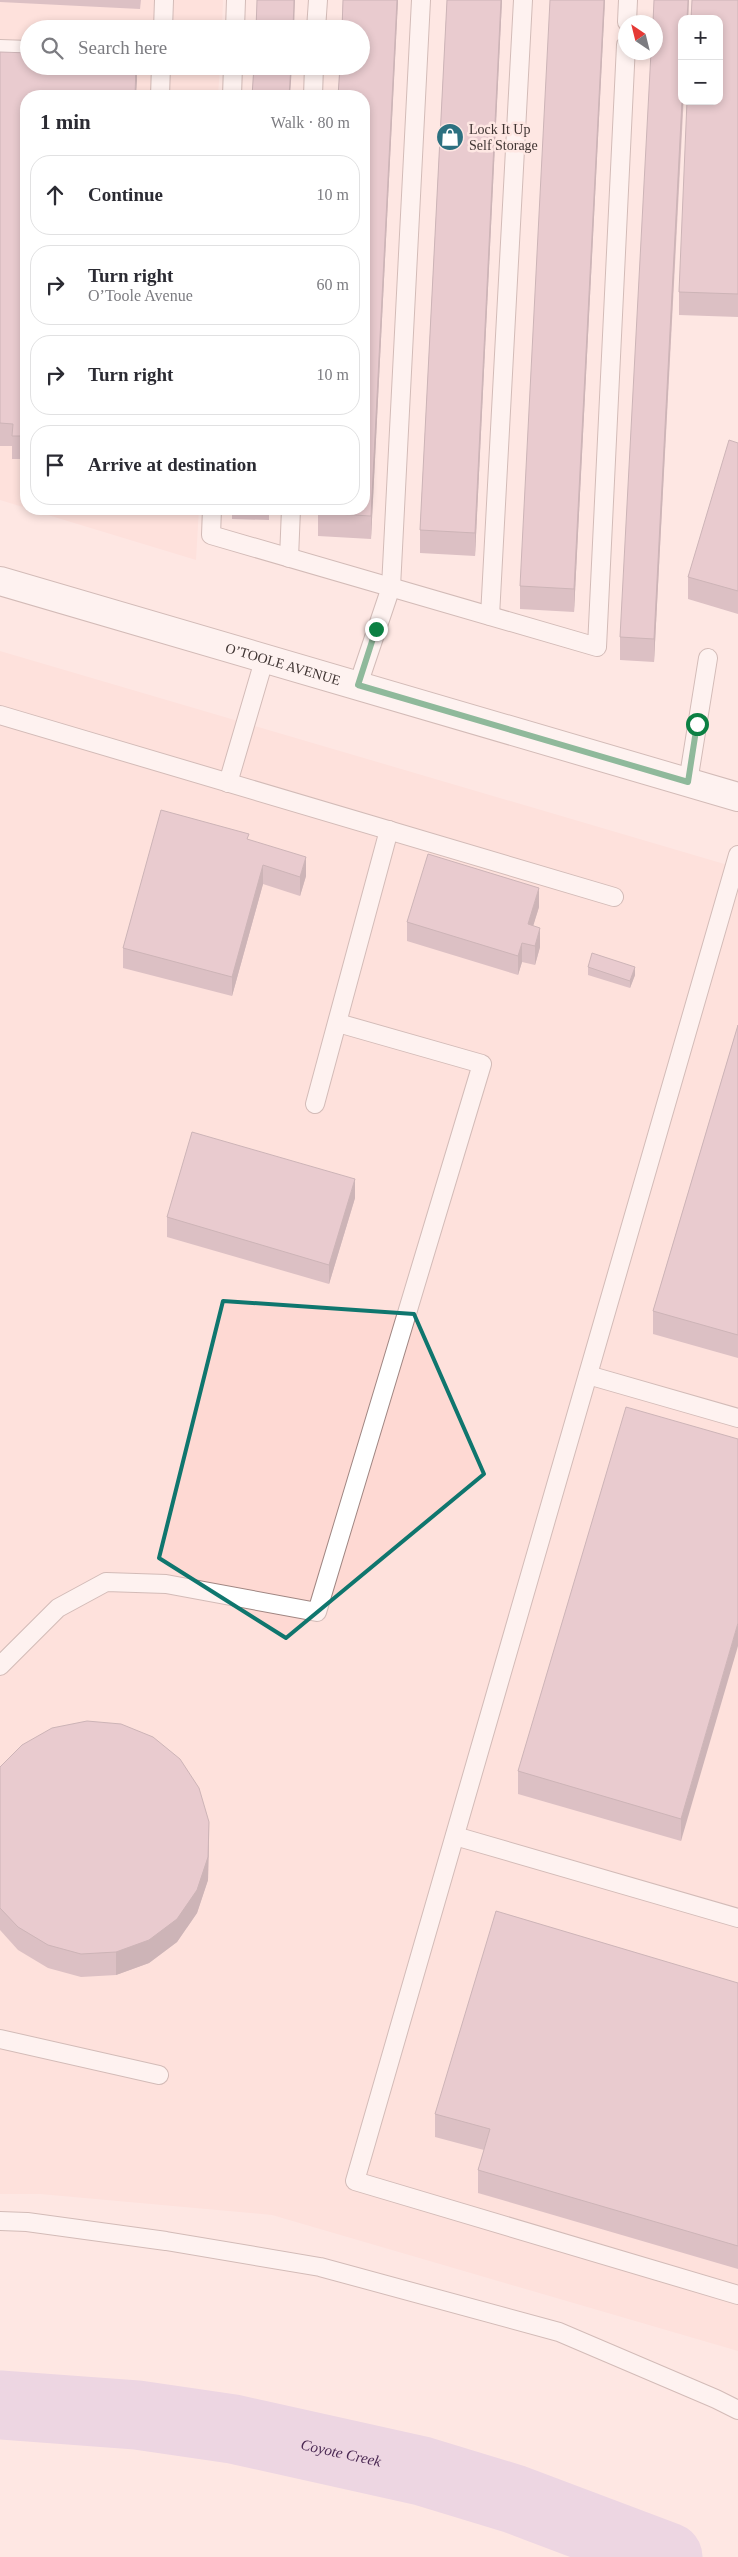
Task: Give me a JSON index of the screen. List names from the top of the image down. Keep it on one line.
{"streets":{"street":["O’TOOLE AVENUE"]},"water":["Coyote Creek"],"places":{"shop":["Lock It Up Self Storage"]},"north":"top left","page":{"map_buttons":["+","−"],"search":"Search here","heading":["1 min","Walk · 80 m"],"list":[["Continue","10 m"],["Turn right","O’Toole Avenue","60 m"],["Turn right","10 m"],"Arrive at destination"]}}
